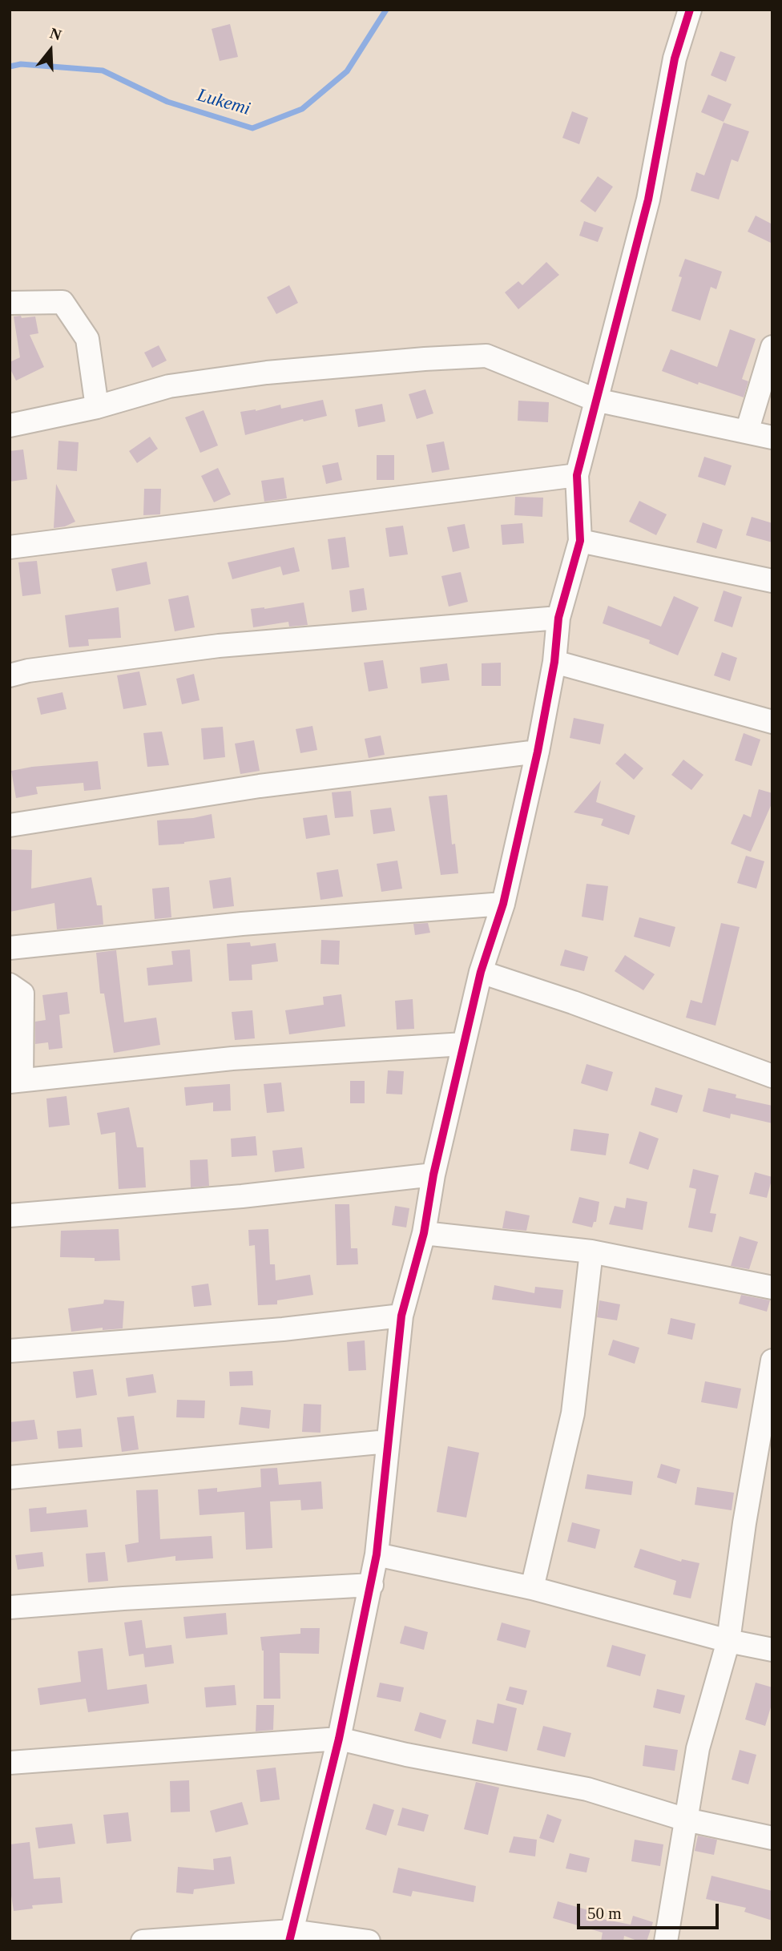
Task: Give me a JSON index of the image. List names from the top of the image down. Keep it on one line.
{"water":["Lukemi"],"scale_bar":"50 m","north":"top"}
